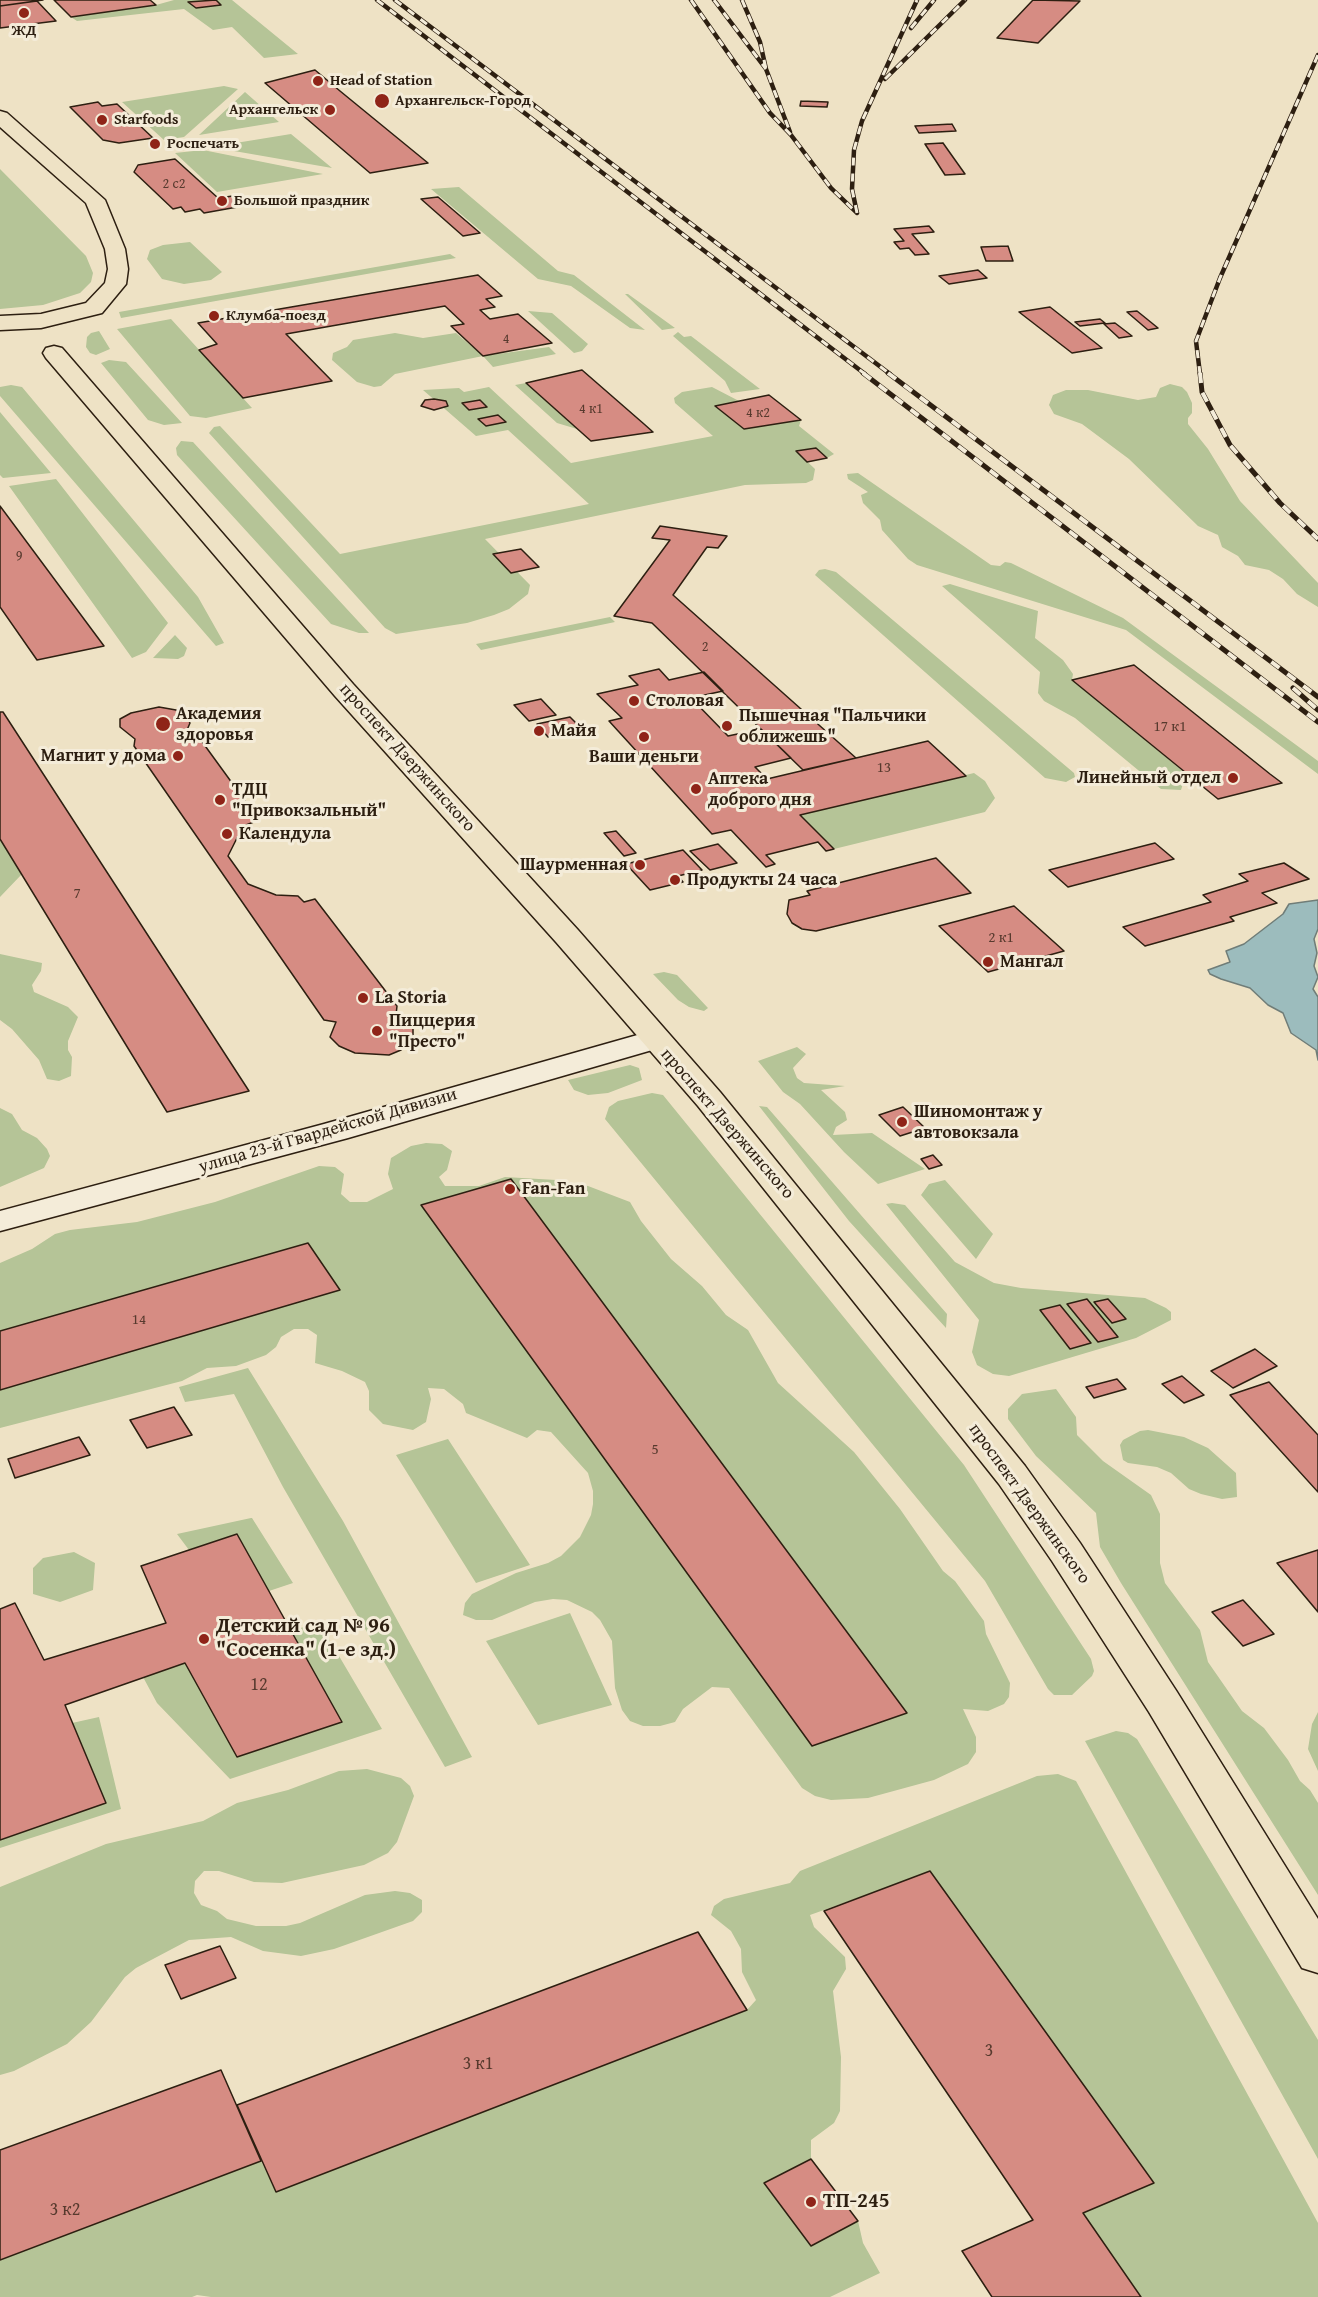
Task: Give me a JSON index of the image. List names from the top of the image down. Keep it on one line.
{"streets":{"main road":["проспект Дзержинского"],"street":["улица 23-й Гвардейской Дивизии"]},"crossings":[["проспект Дзержинского","улица 23-й Гвардейской Дивизии"]],"places":["ЖД","Head of Station","Архангельск-Город","Архангельск","Starfoods","Роспечать","Большой праздник","Клумба-поезд","Столовая","Академия здоровья","Пышечная \"Пальчики оближешь\"","Майя","Ваши деньги","Магнит у дома","Линейный отдел","Аптека доброго дня","ТДЦ \"Привокзальный\"","Календула","Шаурменная","Продукты 24 часа","Мангал","La Storia","Пиццерия \"Престо\"","Шиномонтаж у автовокзала","Fan-Fan","Детский сад № 96 \"Сосенка\" (1-е зд.)","ТП-245"],"house_numbers":["2 с2","4","4 к1","4 к2","9","2","17 к1","13","7","2 к1","14","5","12","3","3 к1","3 к2"]}
